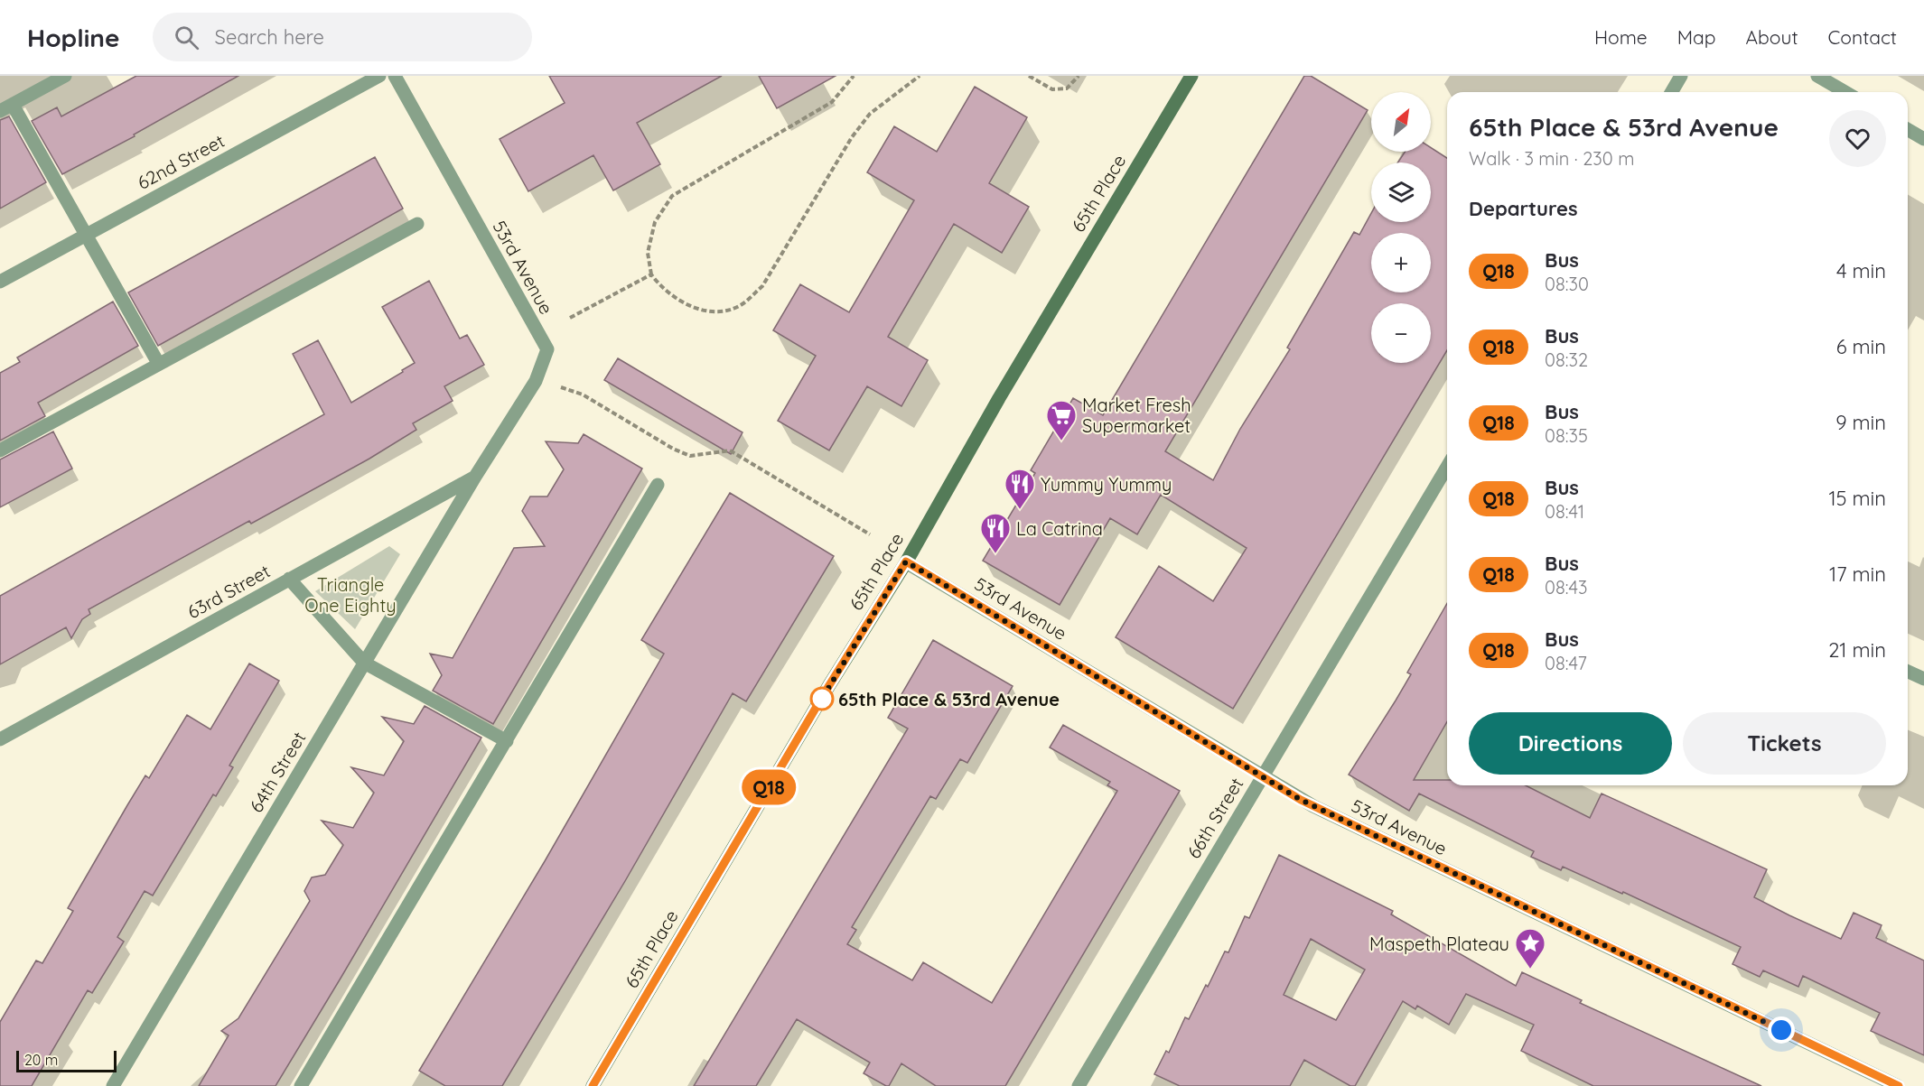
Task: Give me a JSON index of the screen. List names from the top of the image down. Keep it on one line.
{"streets":{"street":["62nd Street","65th Place","53rd Avenue","63rd Street","64th Street","66th Street"]},"crossings":[["65th Place","53rd Avenue"],["53rd Avenue","63rd Street"],["53rd Avenue","64th Street"],["53rd Avenue","66th Street"],["63rd Street","64th Street"]],"parks":["Triangle One Eighty"],"places":{"supermarket":["Market Fresh Supermarket"],"restaurant":["Yummy Yummy","La Catrina"],"other":["65th Place & 53rd Avenue"],"place":["Maspeth Plateau"]},"lines":["bus line Q18"],"scale_bar":"20 m","north":"top right","page":{"header":"Hopline","search":"Search here","nav":["Home","Map","About","Contact"],"on_map":"Q18","map_buttons":["+","−"],"heading":[["65th Place & 53rd Avenue","Walk · 3 min · 230 m"],"Departures"],"list":[{"mark":"Q18","name":"Bus","note":"08:30","value":"4 min"},{"mark":"Q18","name":"Bus","note":"08:32","value":"6 min"},{"mark":"Q18","name":"Bus","note":"08:35","value":"9 min"},{"mark":"Q18","name":"Bus","note":"08:41","value":"15 min"},{"mark":"Q18","name":"Bus","note":"08:43","value":"17 min"},{"mark":"Q18","name":"Bus","note":"08:47","value":"21 min"}],"buttons":["Directions","Tickets"],"scale":"20 m"}}
